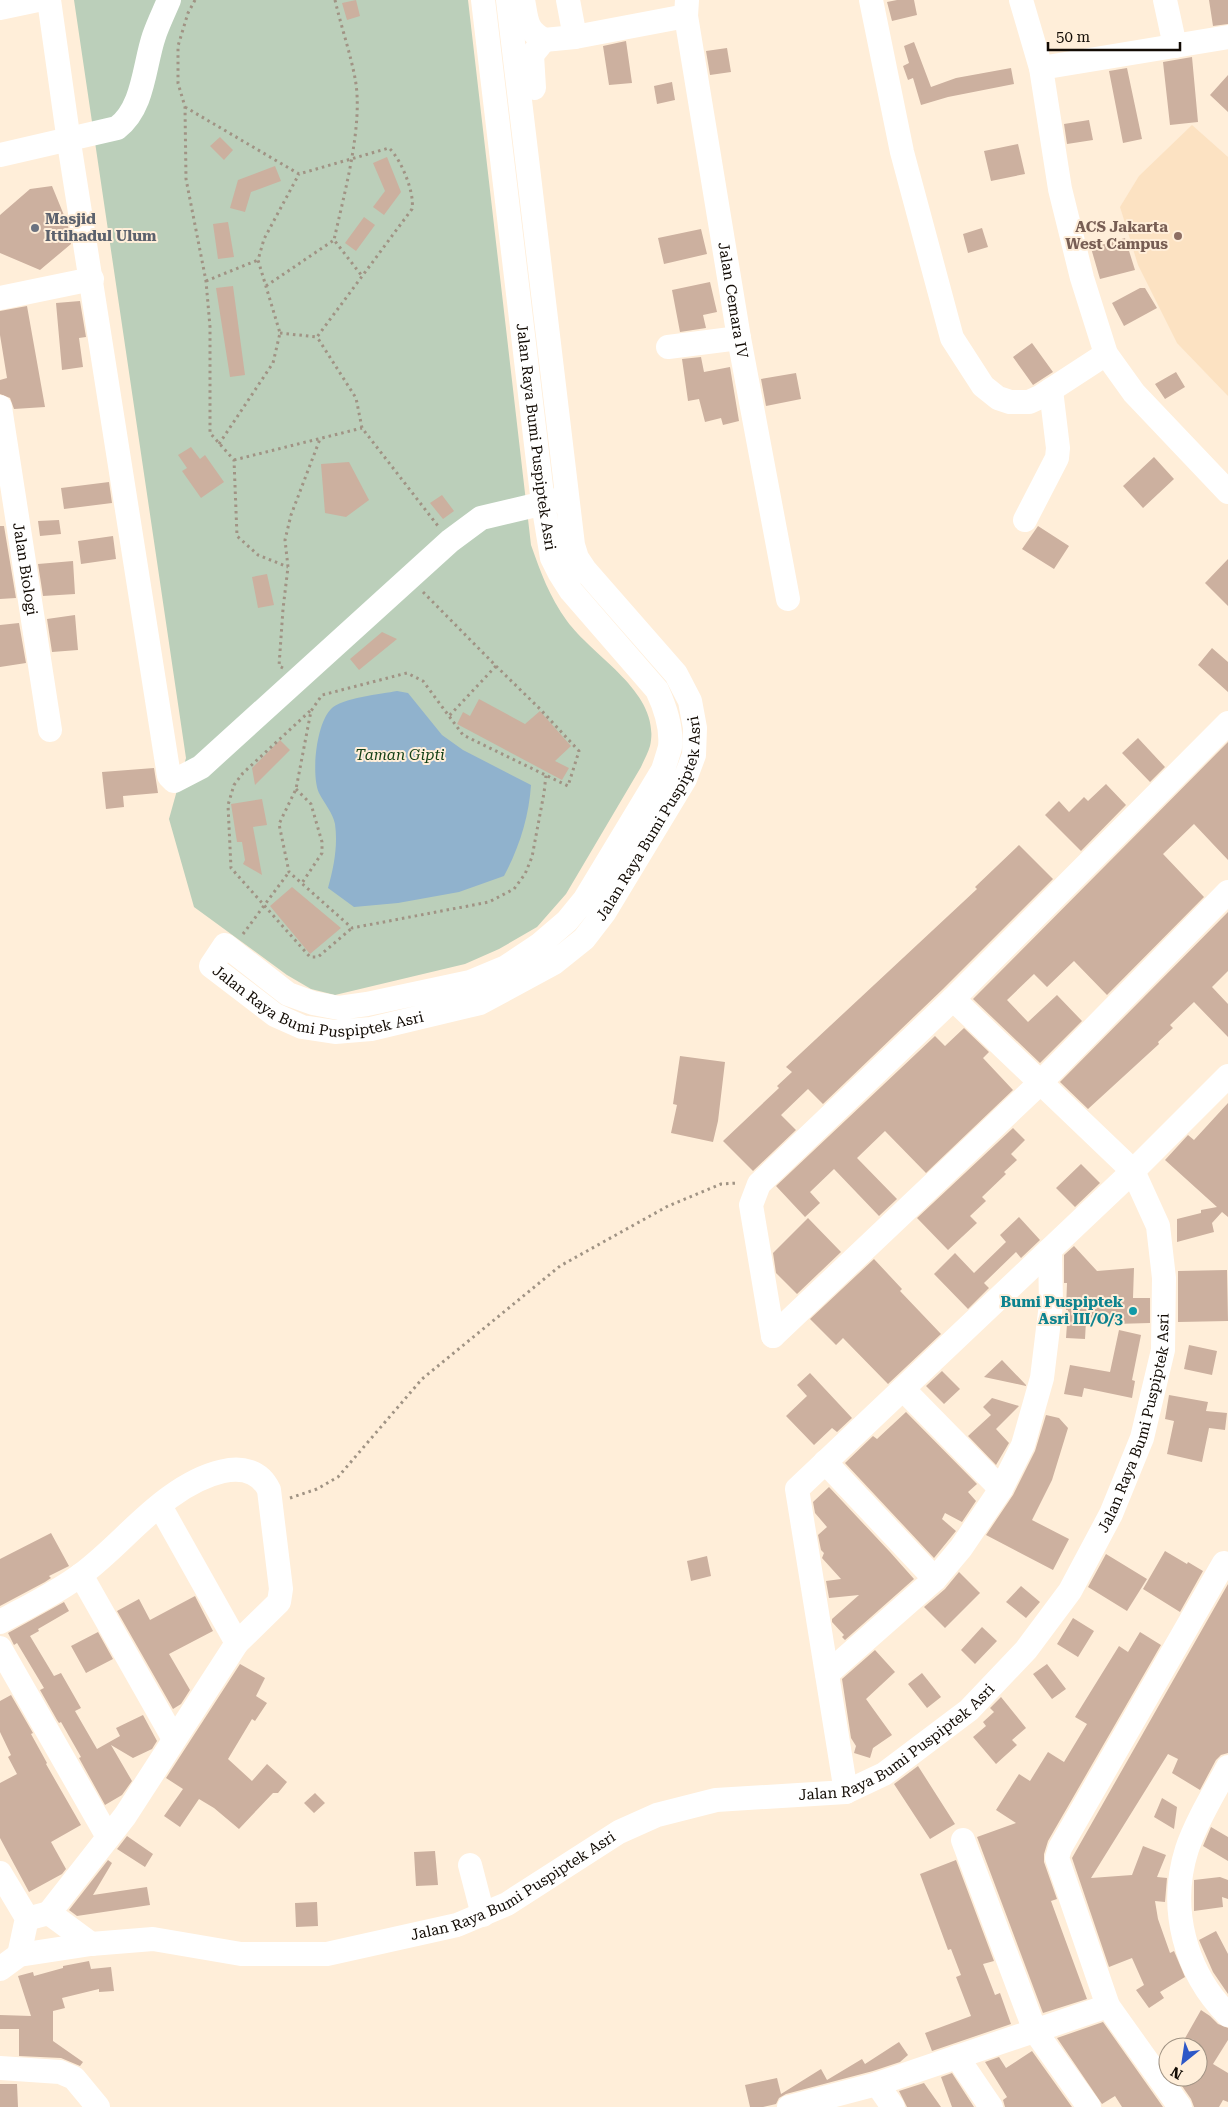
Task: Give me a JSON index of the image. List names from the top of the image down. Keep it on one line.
{"streets":{"street":["Jalan Cemara IV","Jalan Raya Bumi Puspiptek Asri","Jalan Biologi"]},"parks":["Taman Gipti"],"places":["Masjid Ittihadul Ulum","ACS Jakarta West Campus","Bumi Puspiptek Asri III/O/3"],"scale_bar":"50 m","north":"bottom left"}
